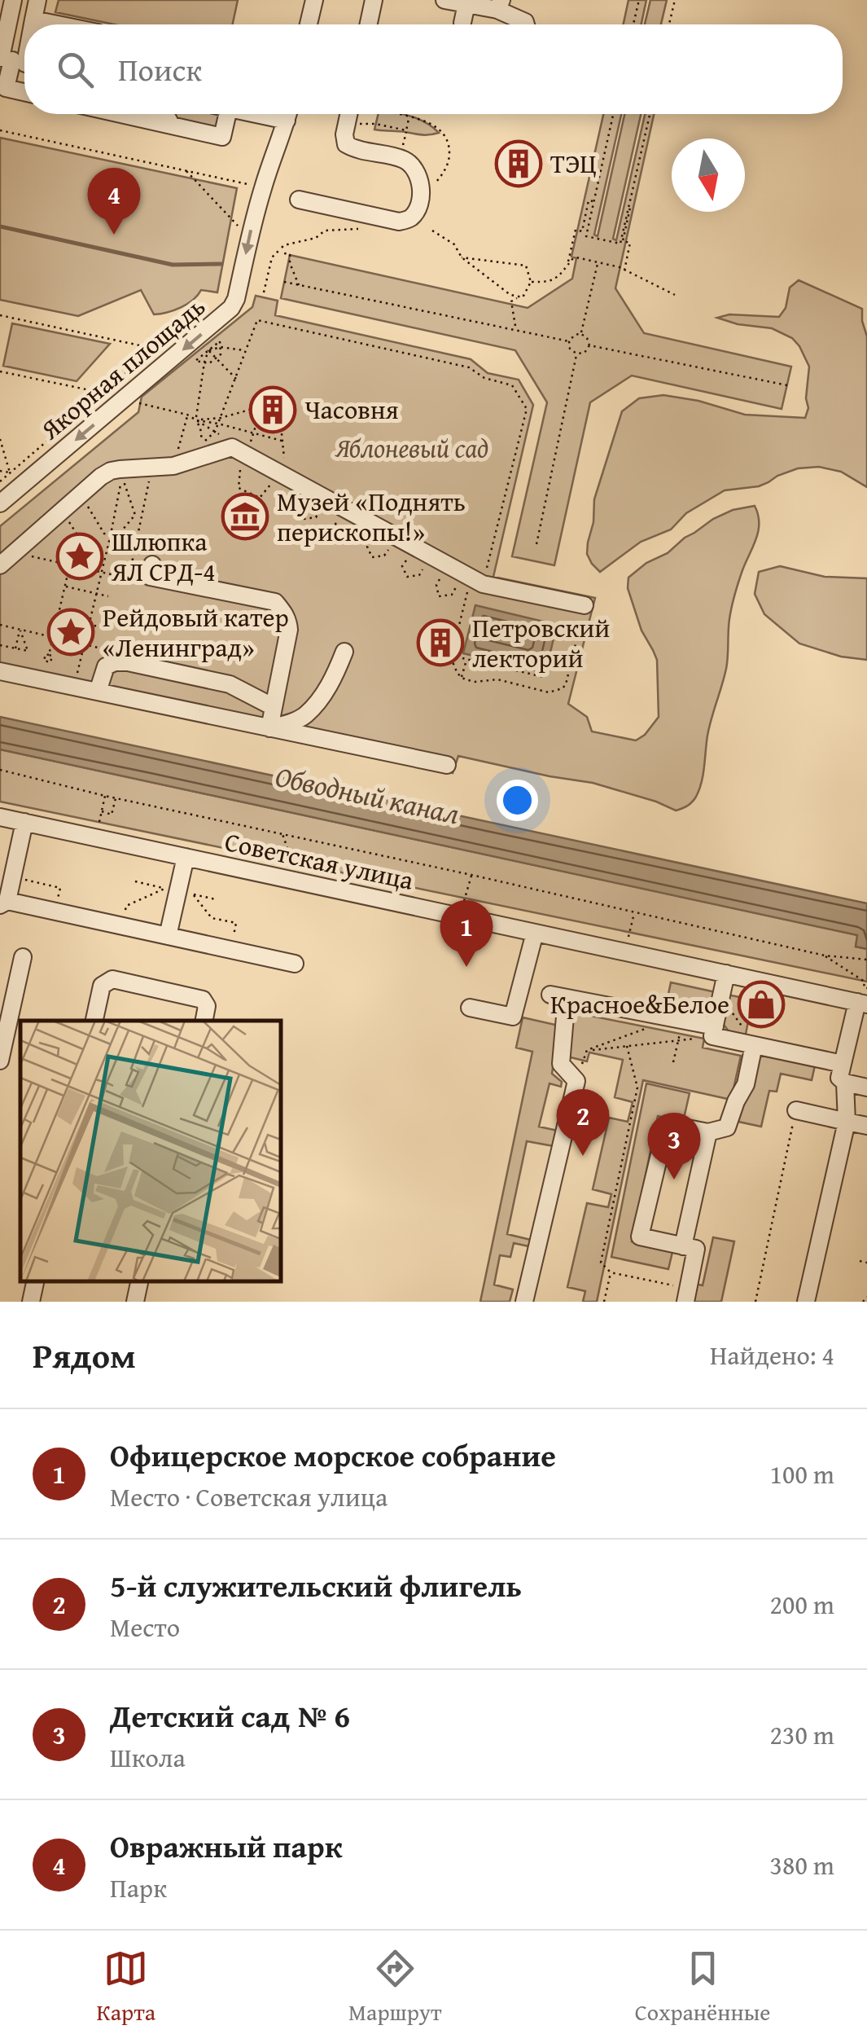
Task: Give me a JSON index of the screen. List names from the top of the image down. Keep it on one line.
{"streets":{"street":["Якорная площадь","Советская улица"]},"one_way":["Якорная площадь"],"water":["Обводный канал"],"parks":["Яблоневый сад"],"places":{"building":["ТЭЦ","Часовня","Петровский лекторий"],"museum":["Музей «Поднять перископы!»"],"place":["Шлюпка ЯЛ СРД-4","Рейдовый катер «Ленинград»"],"shop":["Красное&Белое"]},"north":"bottom","page":{"search":"Поиск","pins":["4","1","2","3"],"heading":["Рядом","Найдено: 4"],"list":[{"mark":"1","name":"Офицерское морское собрание","note":"Место · Советская улица","value":"100 m"},{"mark":"2","name":"5-й служительский флигель","note":"Место","value":"200 m"},{"mark":"3","name":"Детский сад № 6","note":"Школа","value":"230 m"},{"mark":"4","name":"Овражный парк","note":"Парк","value":"380 m"}],"nav":["Карта","Маршрут","Сохранённые"]}}
